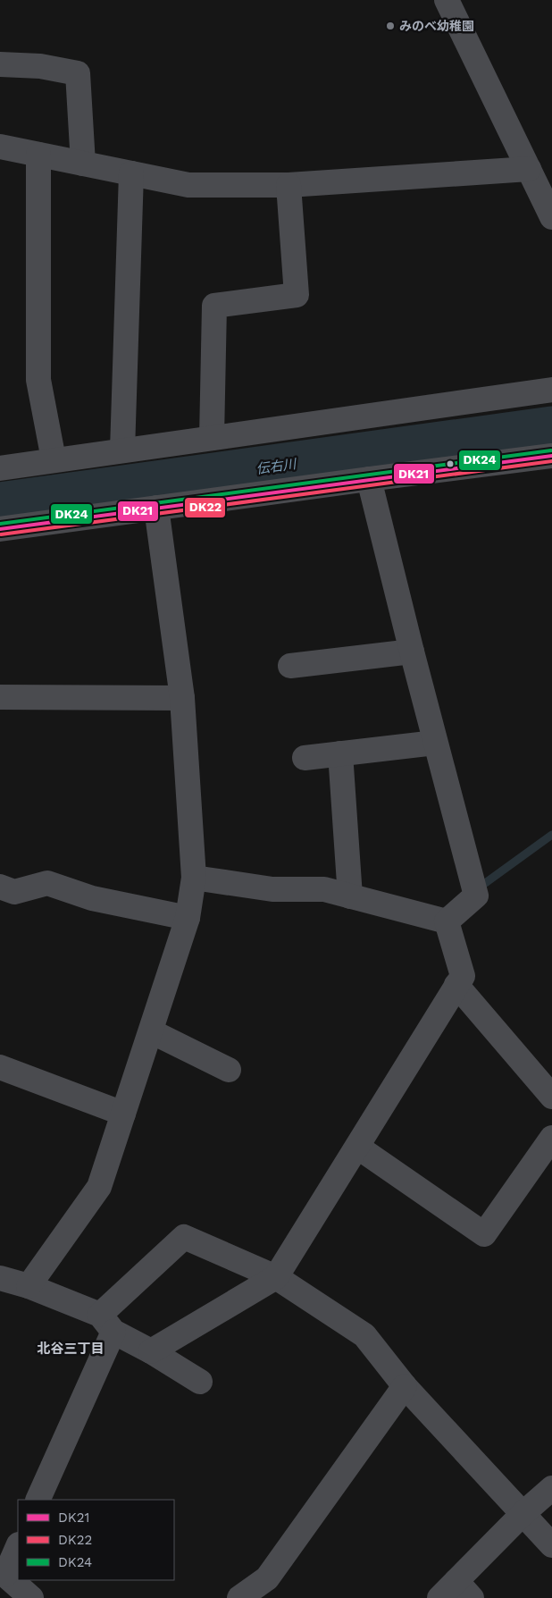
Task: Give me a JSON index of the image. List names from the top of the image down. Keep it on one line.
{"districts":["北谷三丁目"],"water":["伝右川"],"places":["みのべ幼稚園"],"lines":["transit line DK24","transit line DK21","transit line DK22"],"legend":["DK21","DK22","DK24"]}
